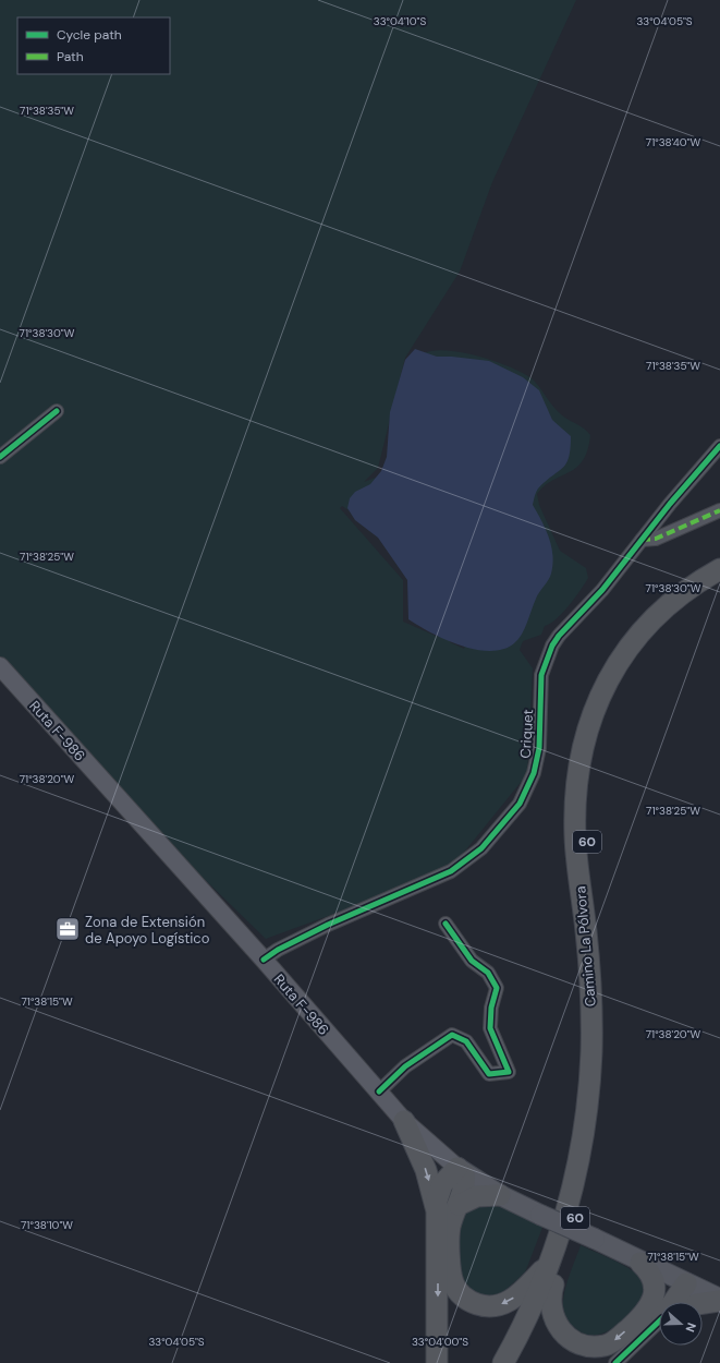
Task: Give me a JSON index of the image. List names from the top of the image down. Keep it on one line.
{"streets":{"highway":["60","Camino La Pólvora"],"main road":["Ruta F-986"],"street":["Criquet"]},"crossings":[["Ruta F-986","Criquet"]],"places":{"office":["Zona de Extensión de Apoyo Logístico"]},"legend":["Cycle path","Path"],"north":"right","coordinates":["33°04'10\"S","33°04'05\"S","71°38'35\"W","71°38'40\"W","71°38'30\"W","71°38'25\"W","71°38'20\"W","71°38'15\"W","71°38'10\"W","33°04'00\"S"]}
